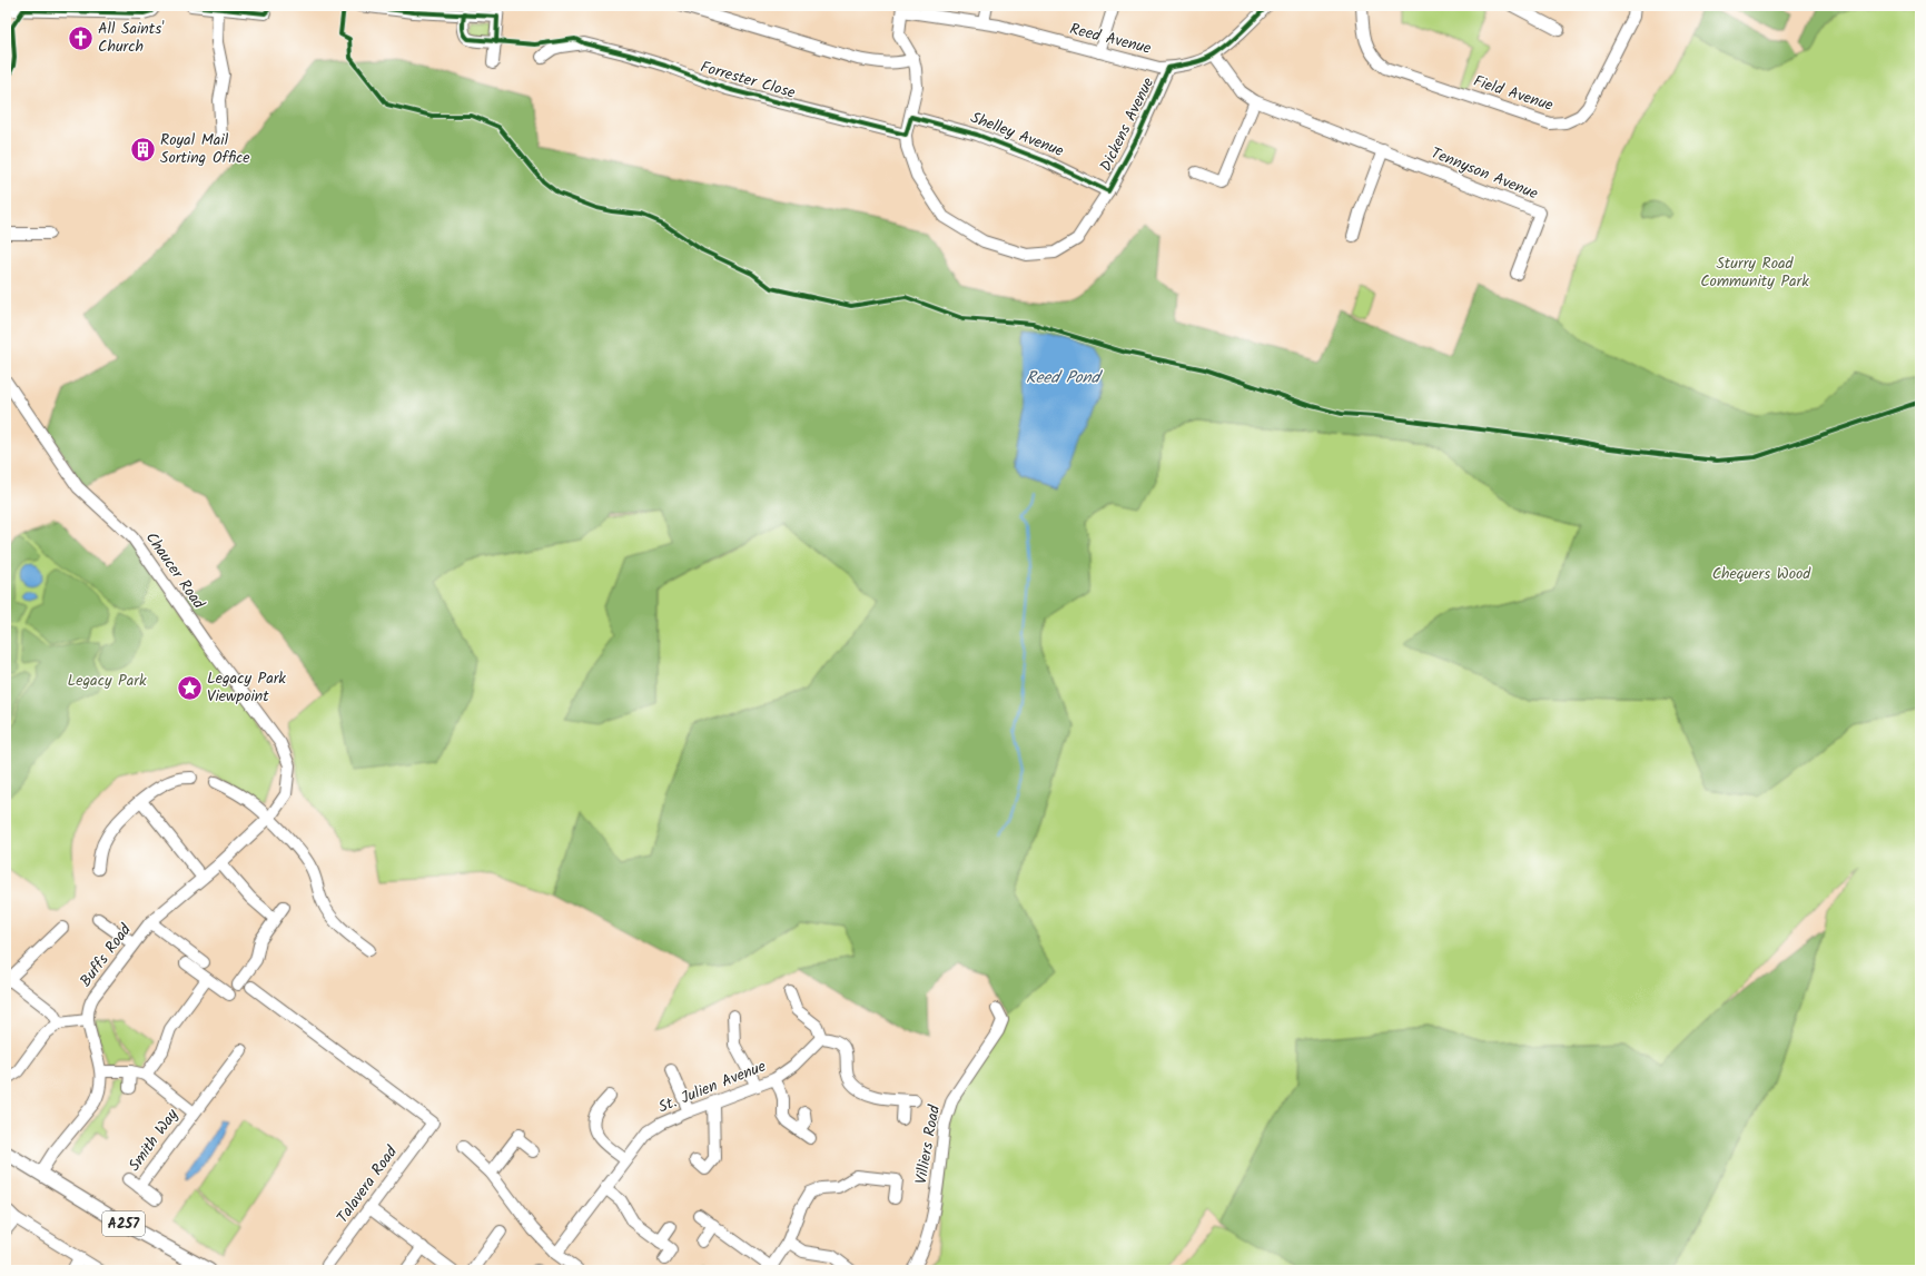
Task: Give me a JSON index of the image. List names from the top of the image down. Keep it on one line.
{"streets":{"main road":["A257"],"street":["Reed Avenue","Forrester Close","Field Avenue","Dickens Avenue","Shelley Avenue","Tennyson Avenue","Chaucer Road","Buffs Road","St. Julien Avenue","Smith Way","Villiers Road","Talavera Road"]},"crossings":[["Reed Avenue","Dickens Avenue"],["Reed Avenue","Tennyson Avenue"],["Forrester Close","Dickens Avenue"],["Dickens Avenue","Shelley Avenue"],["Chaucer Road","Buffs Road"],["Buffs Road","Smith Way"],["Buffs Road","A257"]],"water":["Reed Pond"],"parks":["Sturry Road Community Park","Chequers Wood","Legacy Park"],"places":{"church":["All Saints' Church"],"building":["Royal Mail Sorting Office"],"place":["Legacy Park Viewpoint"]}}
